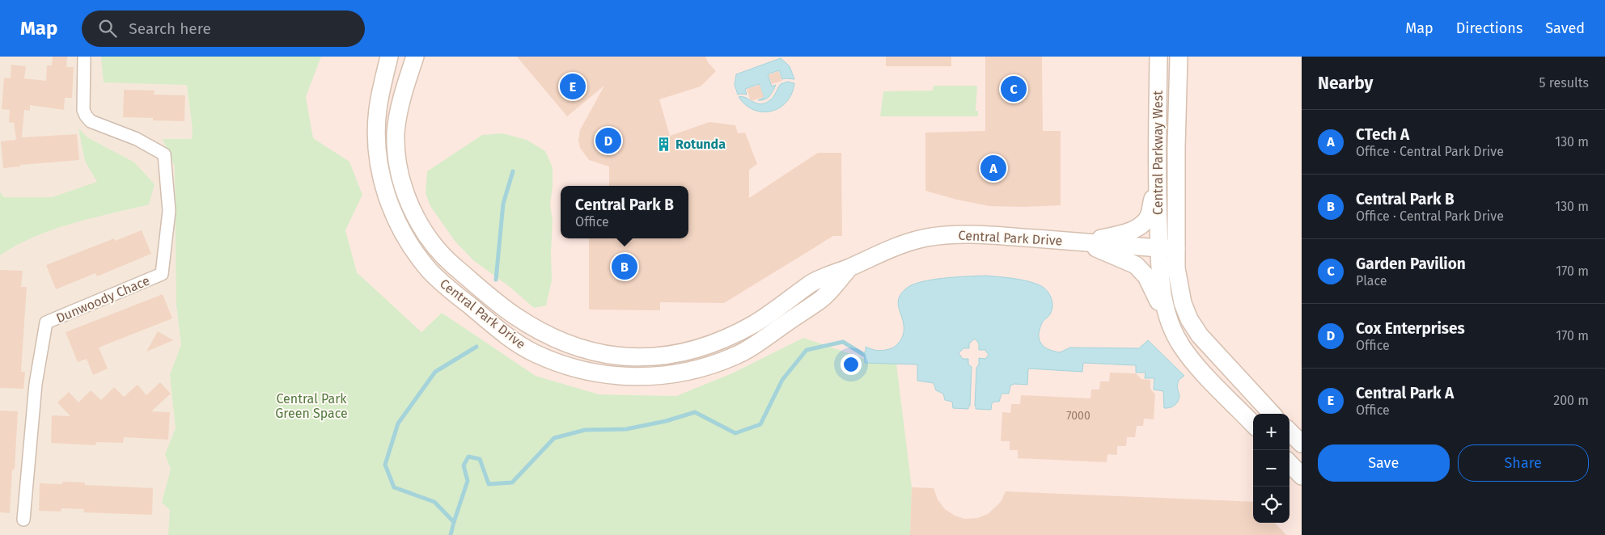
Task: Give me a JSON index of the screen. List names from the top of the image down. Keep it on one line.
{"streets":{"street":["Central Parkway West","Central Park Drive","Dunwoody Chace"]},"crossings":[["Central Parkway West","Central Park Drive"]],"parks":["Central Park Green Space"],"places":{"building":["Rotunda"]},"house_numbers":["7000"],"page":{"header":"Map","search":"Search here","nav":["Map","Directions","Saved"],"heading":["Nearby","5 results"],"pins":["E","C","D","A","B"],"list":[{"mark":"A","name":"CTech A","note":"Office · Central Park Drive","value":"130 m"},{"mark":"B","name":"Central Park B","note":"Office · Central Park Drive","value":"130 m"},{"mark":"C","name":"Garden Pavilion","note":"Place","value":"170 m"},{"mark":"D","name":"Cox Enterprises","note":"Office","value":"170 m"},{"mark":"E","name":"Central Park A","note":"Office","value":"200 m"}],"popup":["Central Park B","Office"],"map_buttons":["+","−"],"buttons":["Save","Share"]}}
